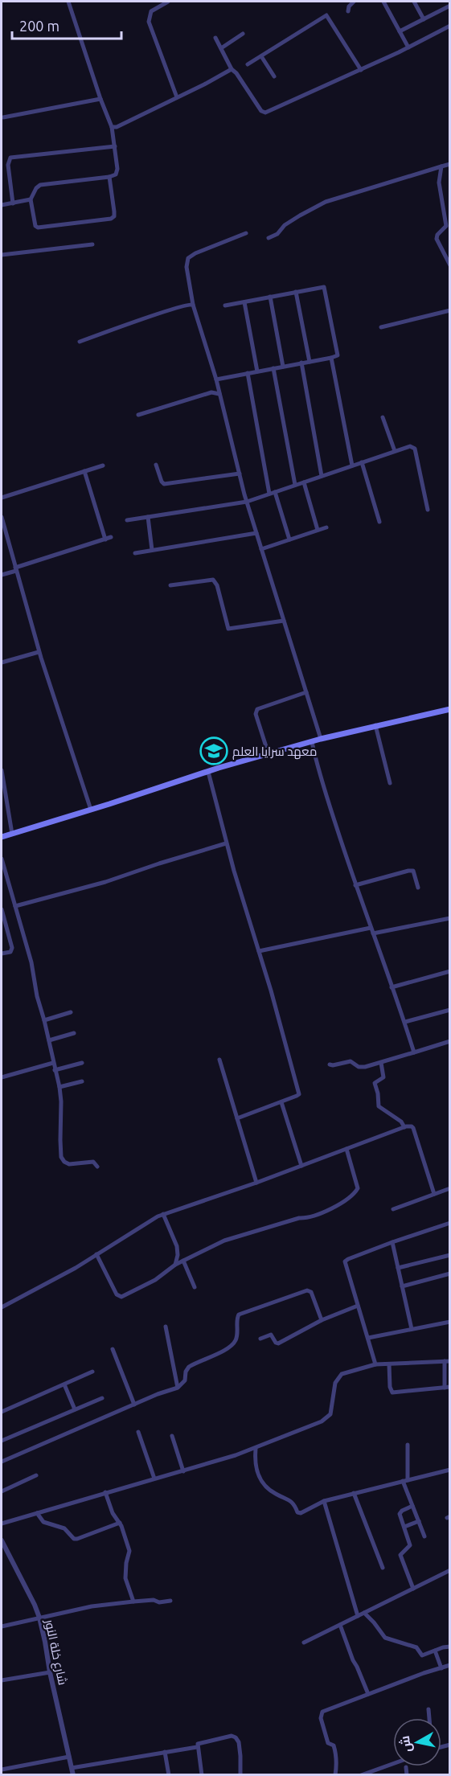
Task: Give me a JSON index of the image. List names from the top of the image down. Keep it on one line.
{"streets":{"street":["شارع خلة النور"]},"places":{"school or university":["معهد سرايا العلم"]},"scale_bar":"200 m","north":"left"}
